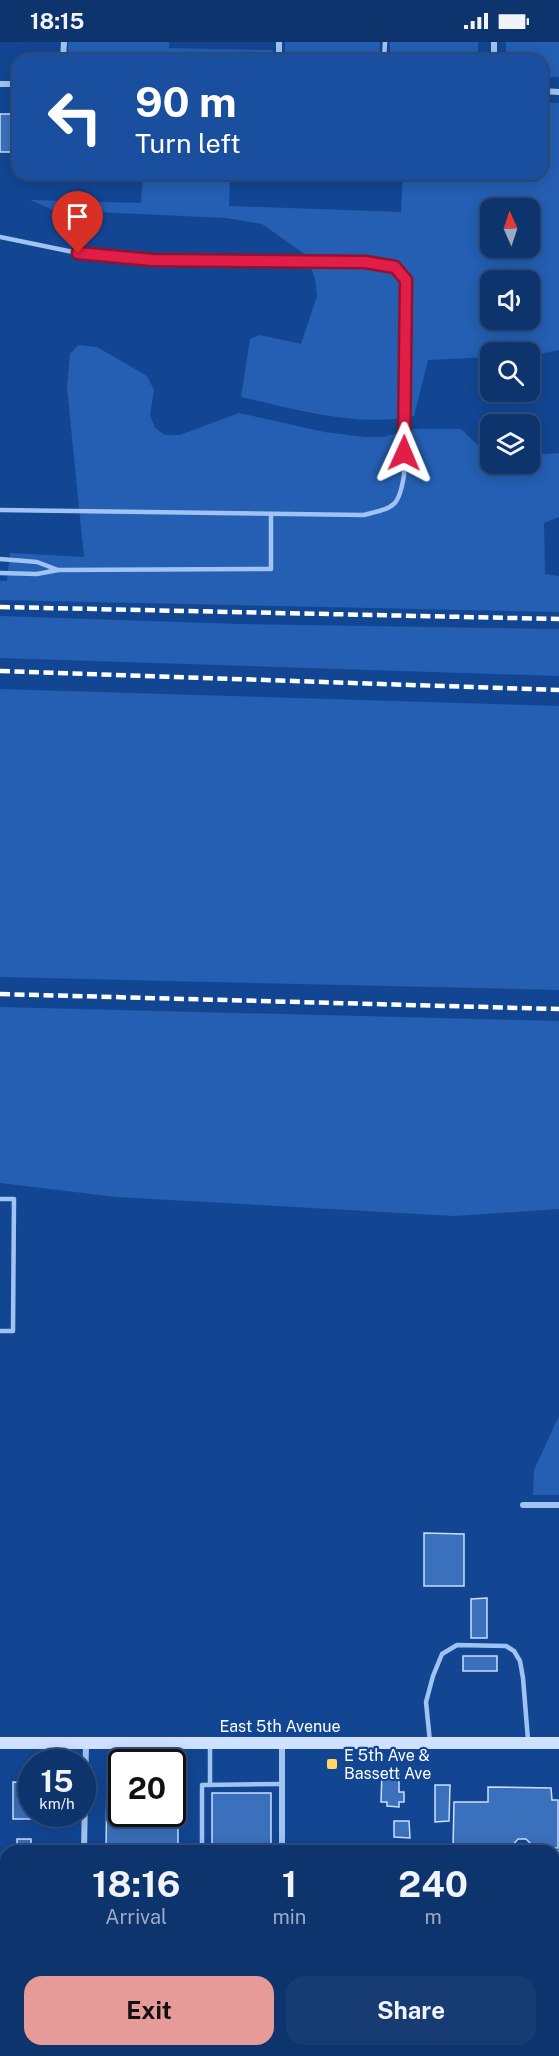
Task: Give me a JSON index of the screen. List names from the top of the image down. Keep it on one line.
{"streets":{"main road":["East 5th Avenue"]},"places":{"transit":["E 5th Ave & Bassett Ave"]},"north":"top","page":{"status":"18:15","turn":["90 m","Turn left"],"speed":"15 km/h","limit":"20","eta":["18:16","Arrival","1","min","240","m"],"buttons":["Exit","Share"]}}
